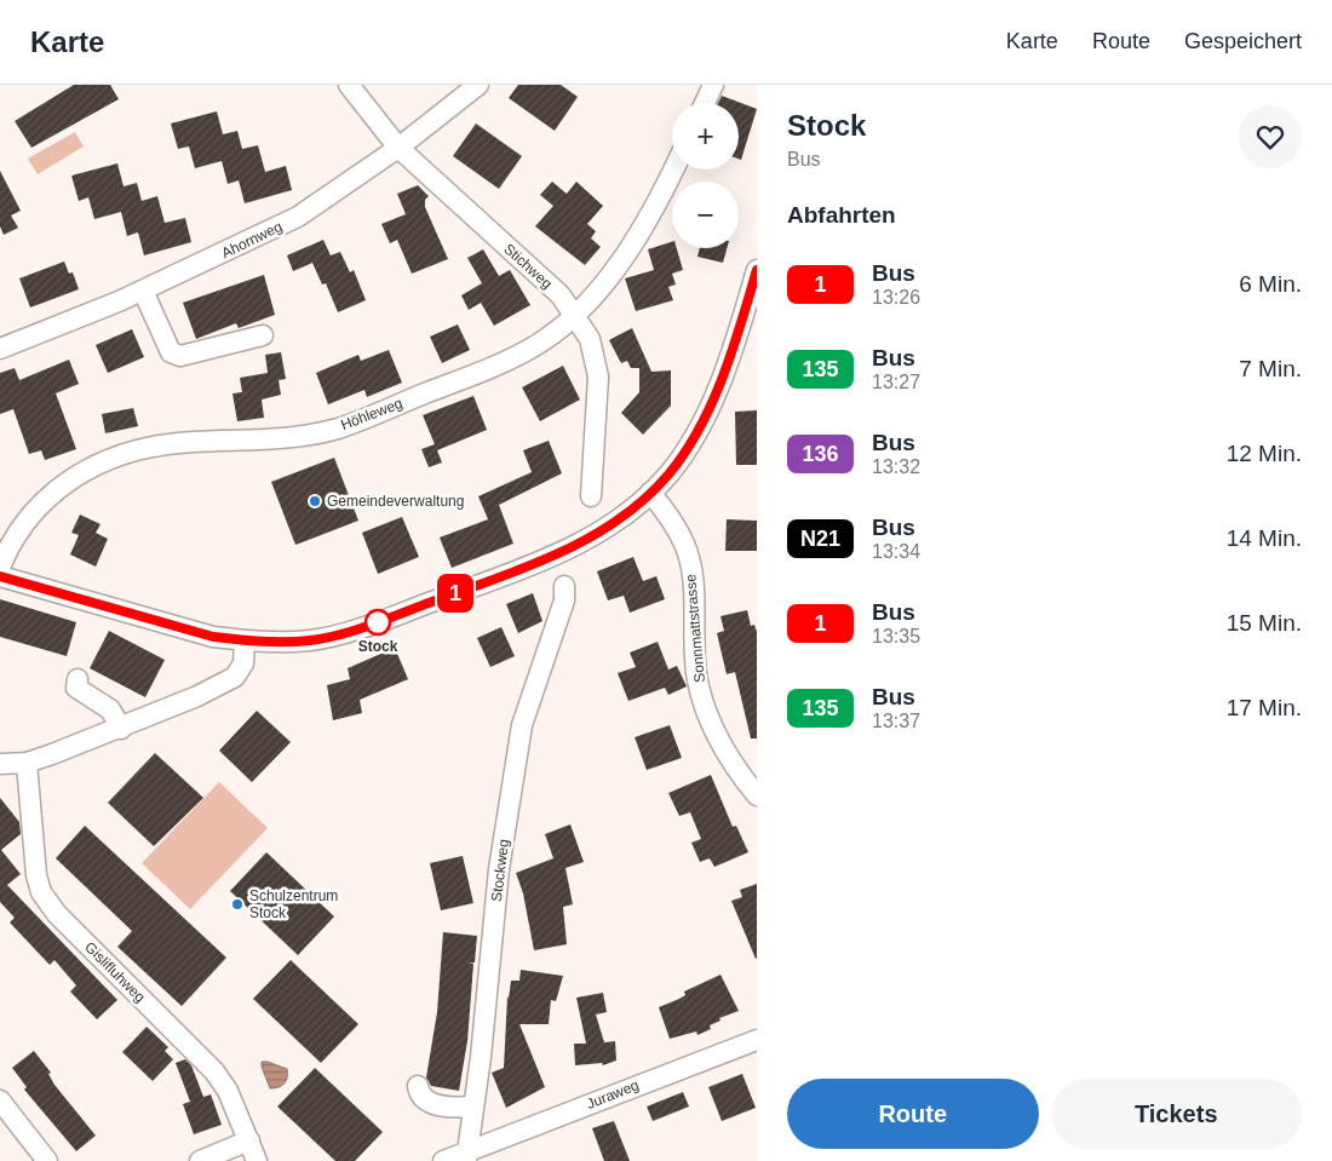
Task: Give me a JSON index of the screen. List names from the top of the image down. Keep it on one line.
{"streets":{"street":["Ahornweg","Stichweg","Höhleweg","Sonnmattstrasse","Stockweg","Gislifluhweg","Juraweg"]},"crossings":[["Ahornweg","Stichweg"],["Stichweg","Höhleweg"],["Stockweg","Juraweg"]],"places":["Gemeindeverwaltung","Stock","Schulzentrum Stock"],"lines":["bus line 1"],"page":{"header":"Karte","nav":["Karte","Route","Gespeichert"],"on_map":"1","heading":[["Stock","Bus"],"Abfahrten"],"map_buttons":["+","−"],"list":[{"mark":"1","name":"Bus","note":"13:26","value":"6 Min."},{"mark":"135","name":"Bus","note":"13:27","value":"7 Min."},{"mark":"136","name":"Bus","note":"13:32","value":"12 Min."},{"mark":"N21","name":"Bus","note":"13:34","value":"14 Min."},{"mark":"1","name":"Bus","note":"13:35","value":"15 Min."},{"mark":"135","name":"Bus","note":"13:37","value":"17 Min."}],"buttons":["Route","Tickets"]}}
